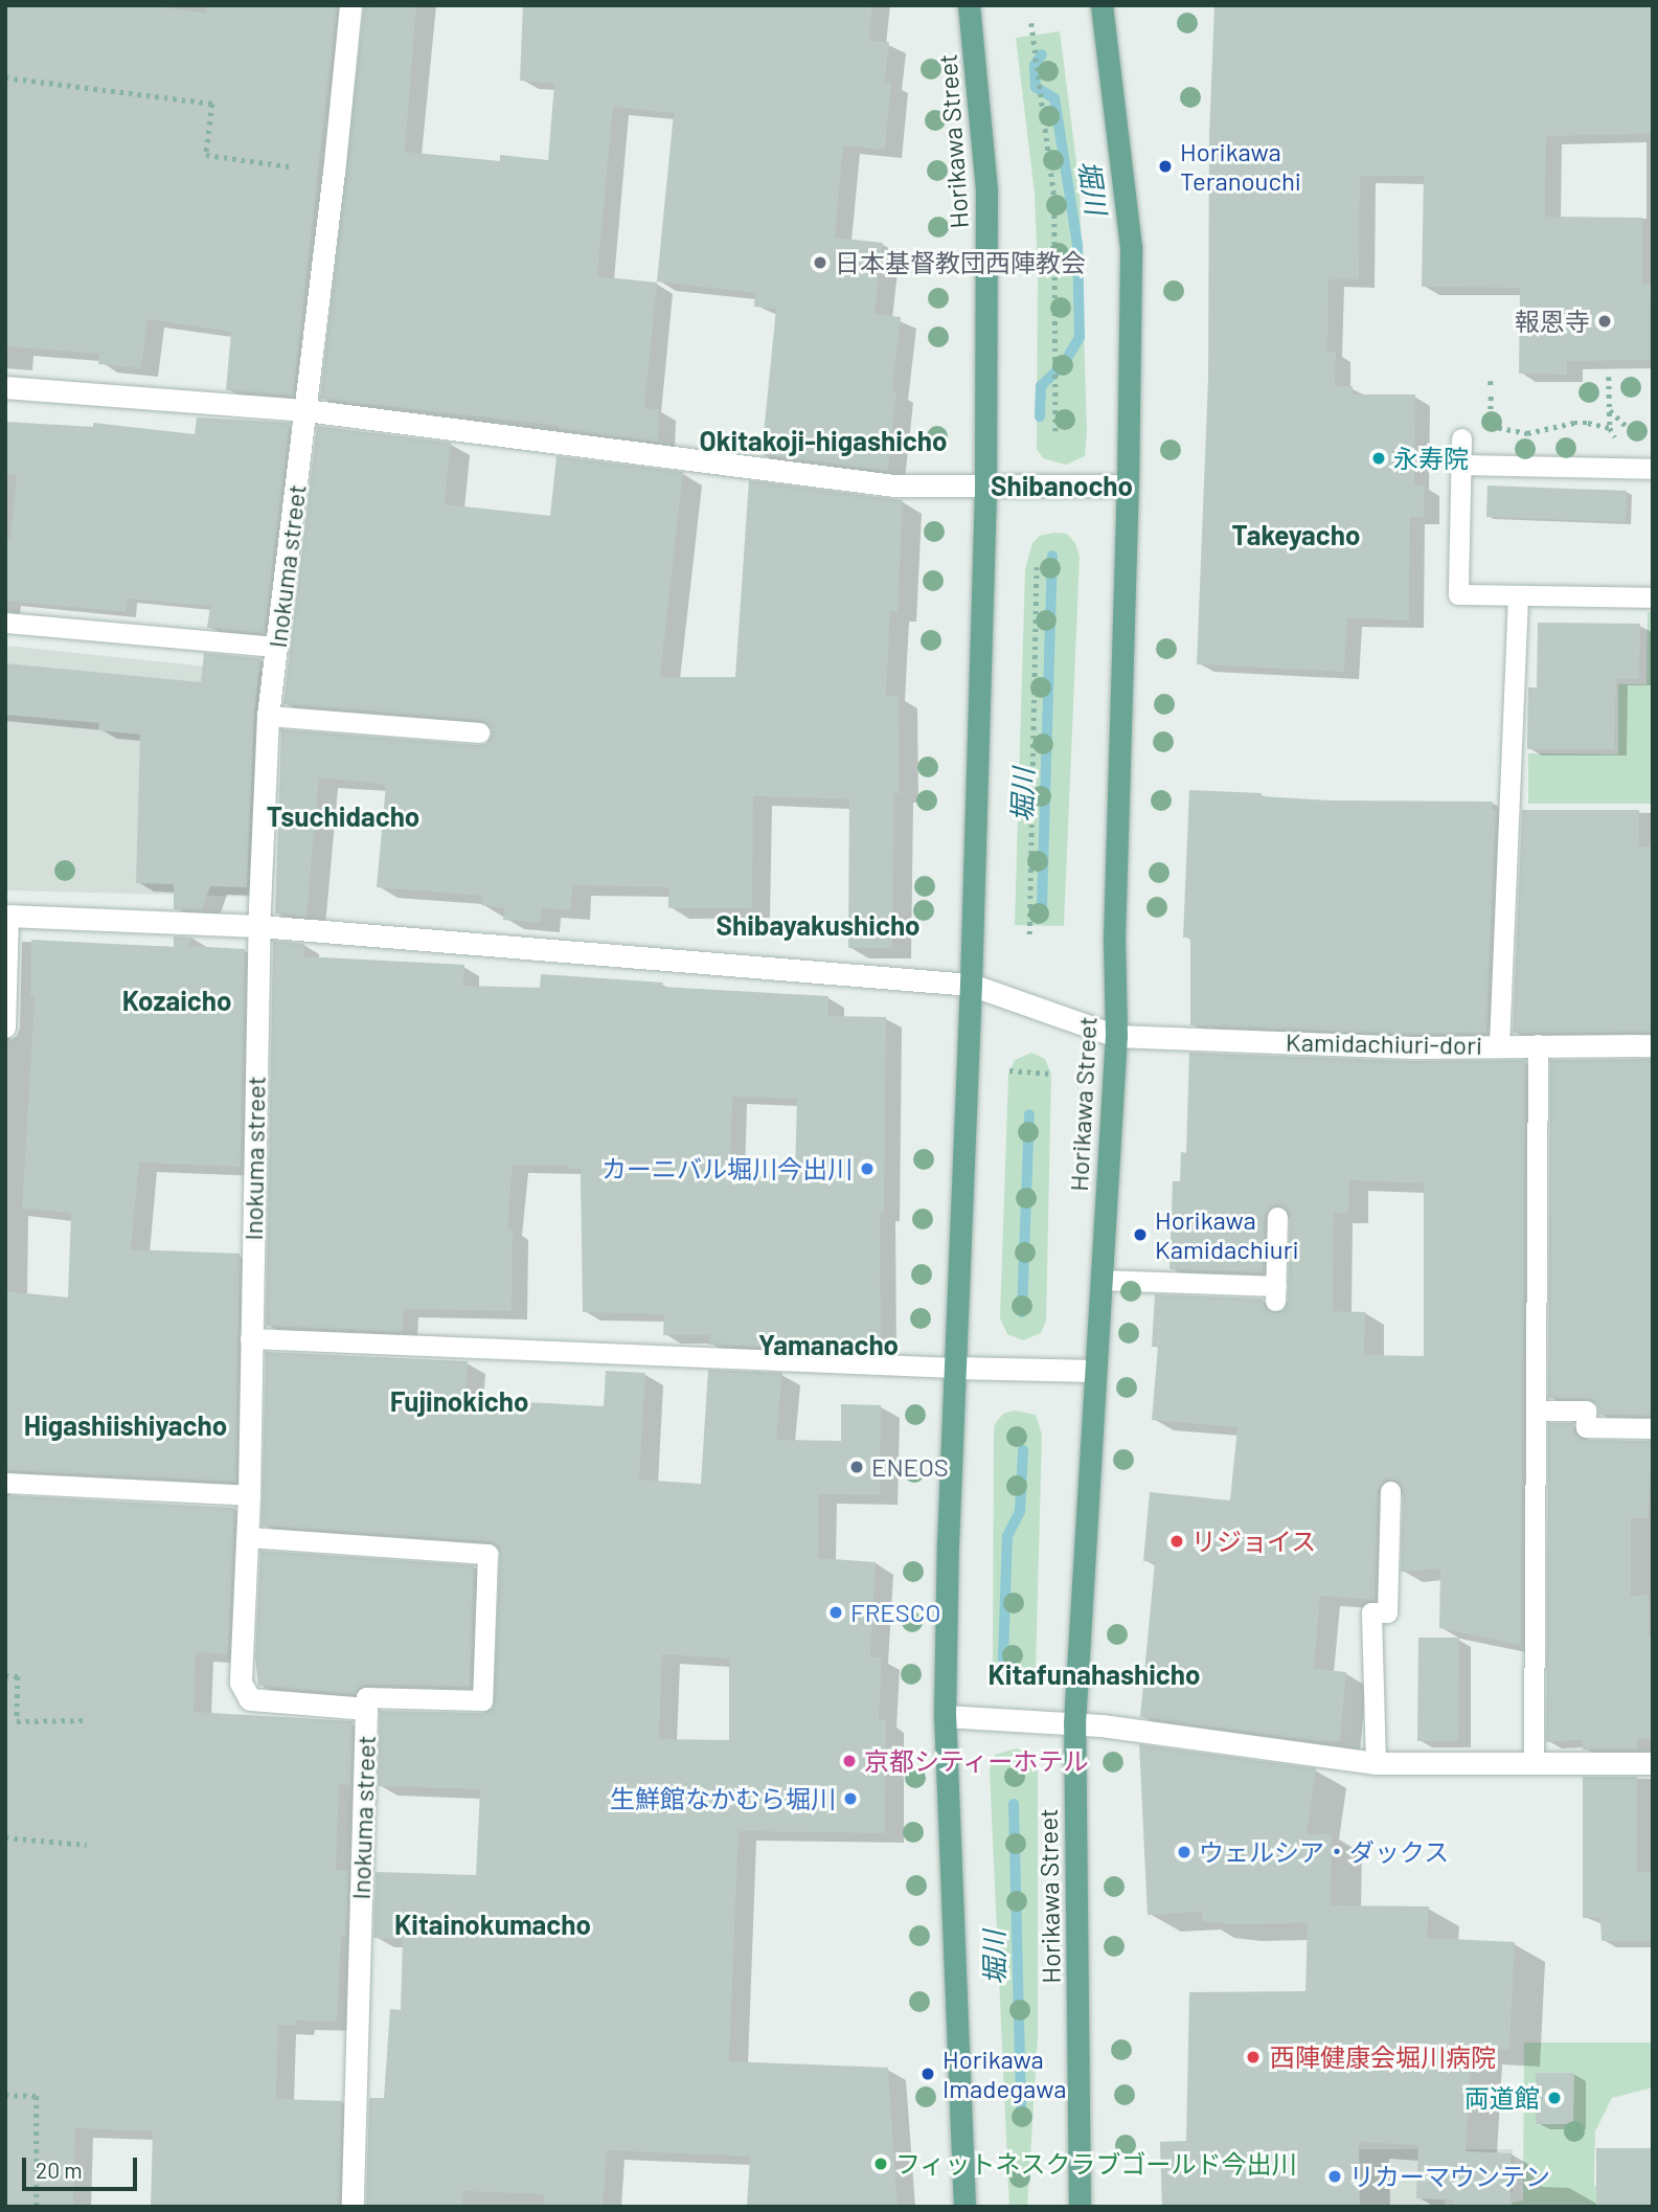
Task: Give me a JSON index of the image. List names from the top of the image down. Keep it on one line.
{"streets":{"main road":["Horikawa Street"],"street":["Inokuma street","Kamidachiuri-dori"]},"crossings":[["Horikawa Street","Kamidachiuri-dori"],["Inokuma street","Kamidachiuri-dori"]],"districts":["Okitakoji-higashicho","Shibanocho","Takeyacho","Tsuchidacho","Shibayakushicho","Kozaicho","Yamanacho","Fujinokicho","Higashiishiyacho","Kitafunahashicho","Kitainokumacho"],"water":["堀川"],"places":["Horikawa Teranouchi","日本基督教団西陣教会","報恩寺","永寿院","カーニバル堀川今出川","Horikawa Kamidachiuri","ENEOS","リジョイス","FRESCO","京都シティーホテル","生鮮館なかむら堀川","ウェルシア・ダックス","西陣健康会堀川病院","Horikawa Imadegawa","両道館","フィットネスクラブゴールド今出川","リカーマウンテン"],"scale_bar":"20 m"}
